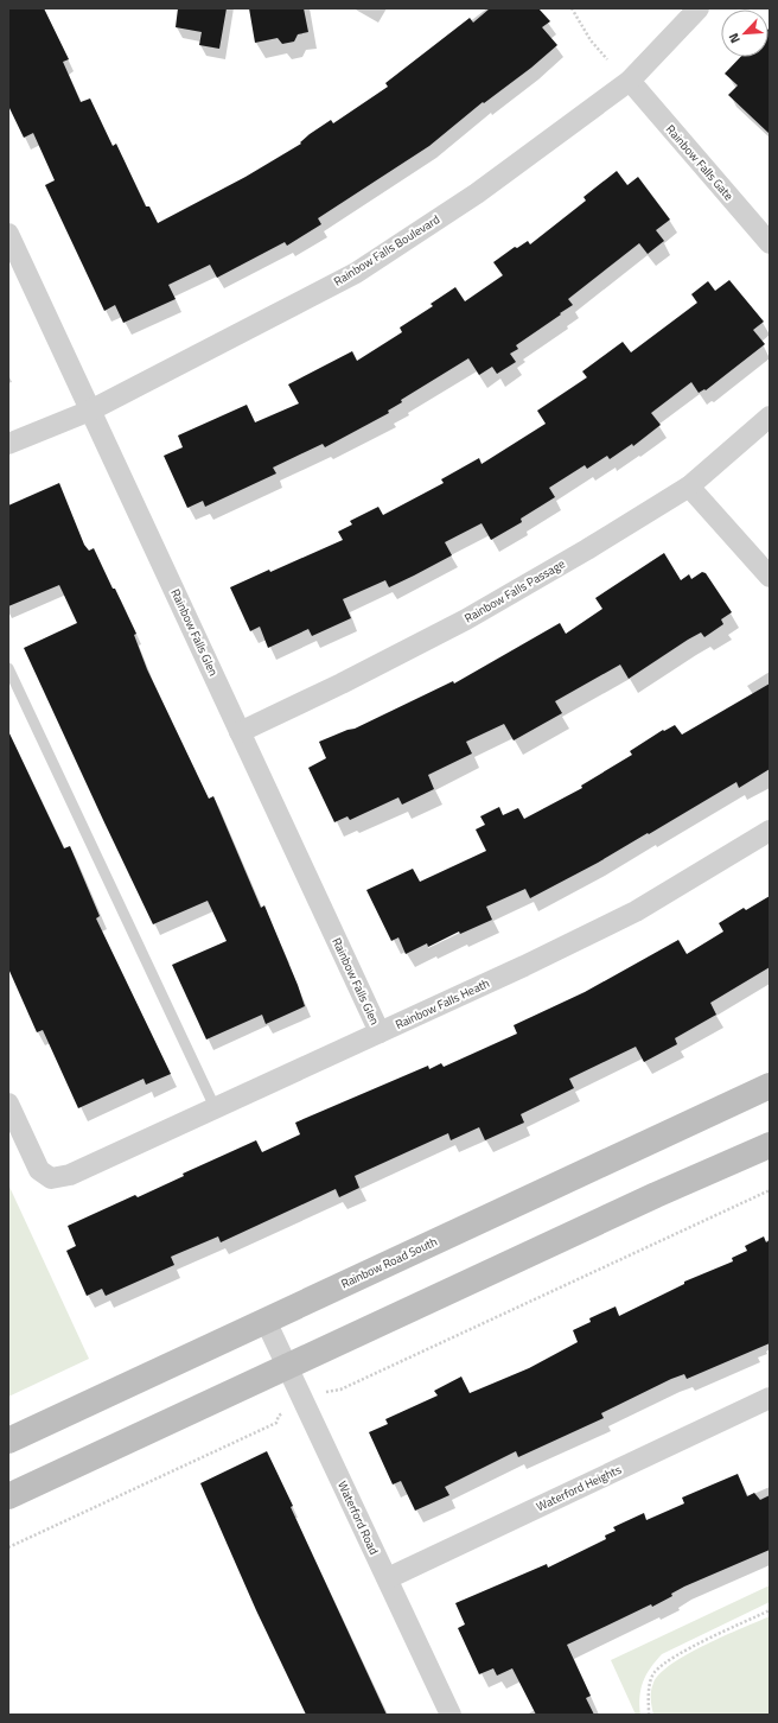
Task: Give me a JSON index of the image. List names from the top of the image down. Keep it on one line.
{"streets":{"main road":["Rainbow Road South"],"street":["Rainbow Falls Gate","Rainbow Falls Boulevard","Rainbow Falls Passage","Rainbow Falls Glen","Rainbow Falls Heath","Waterford Heights","Waterford Road"]},"crossings":[["Rainbow Falls Gate","Rainbow Falls Boulevard"],["Rainbow Falls Boulevard","Rainbow Falls Glen"],["Rainbow Falls Passage","Rainbow Falls Glen"],["Rainbow Falls Glen","Rainbow Falls Heath"],["Rainbow Road South","Waterford Road"],["Waterford Heights","Waterford Road"]],"north":"bottom left"}
